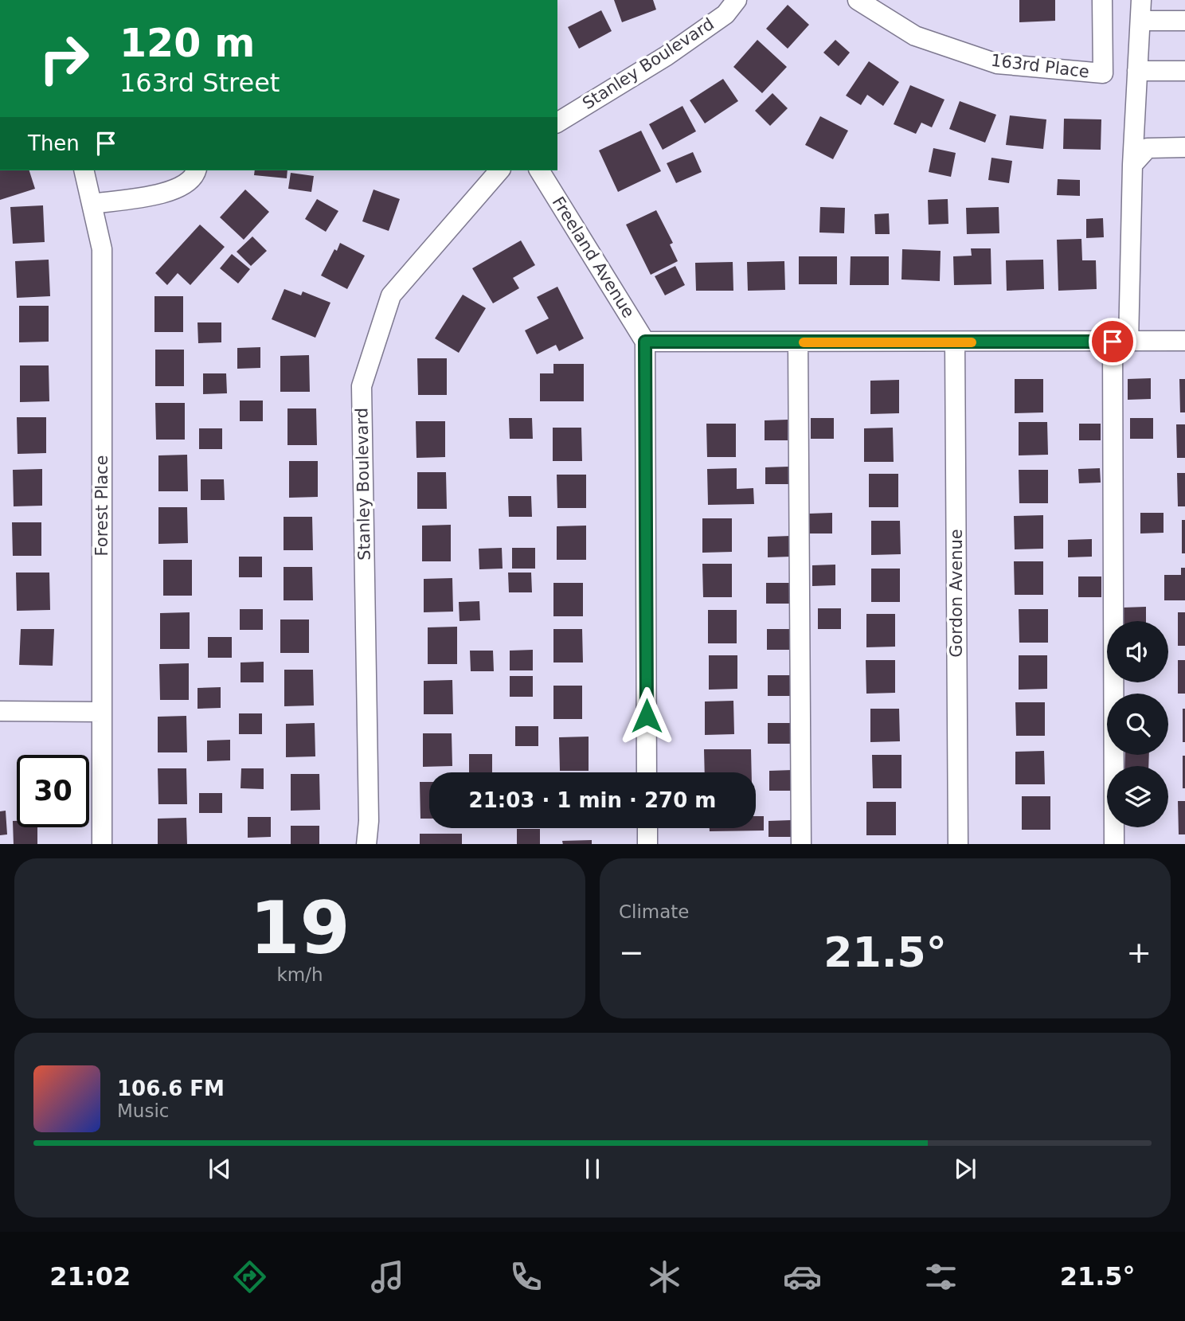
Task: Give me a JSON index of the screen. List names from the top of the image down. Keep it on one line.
{"streets":{"street":["Stanley Boulevard","163rd Place","Freeland Avenue","Forest Place","Gordon Avenue"]},"page":{"turn":["120 m","163rd Street"],"then":"Then","limit":"30","trip":"21:03 · 1 min · 270 m","tile":[["19","km/h"],"Climate"],"heat":["−","21.5°","+"],"song":["106.6 FM","Music"],"tabs":["21:02","21.5°"]}}
